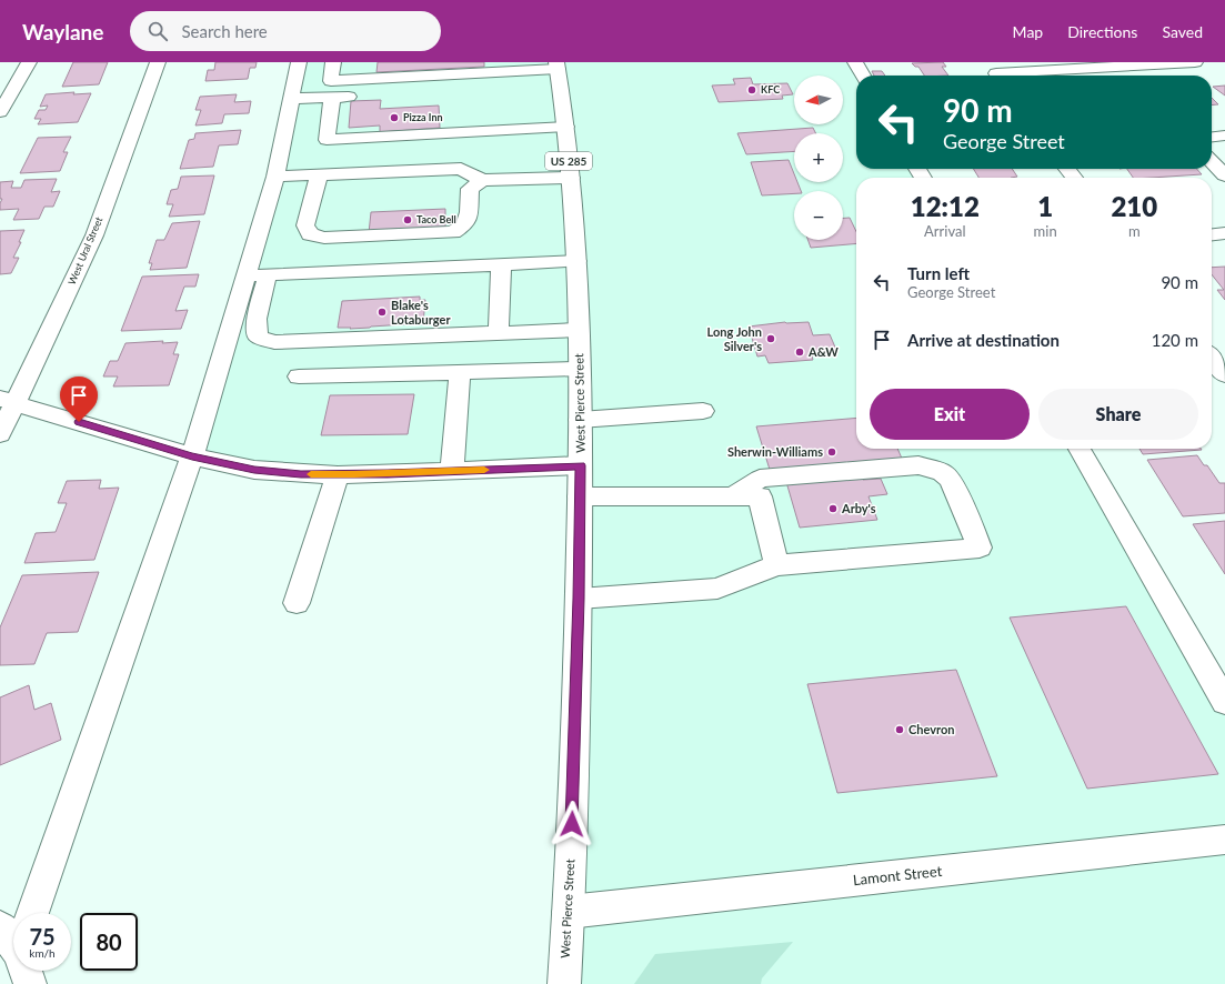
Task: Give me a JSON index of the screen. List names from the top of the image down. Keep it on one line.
{"streets":{"main road":["US 285","West Ural Street","West Pierce Street","Lamont Street"]},"crossings":[["West Pierce Street","Lamont Street"]],"places":["KFC","Pizza Inn","Taco Bell","Blake's Lotaburger","Long John Silver's","A&W","Sherwin-Williams","Arby's","Chevron"],"north":"left","page":{"header":"Waylane","search":"Search here","nav":["Map","Directions","Saved"],"map_buttons":["+","−"],"turn":["90 m","George Street"],"eta":["12:12","Arrival","1","min","210","m"],"list":[{"name":"Turn left","note":"George Street","value":"90 m"},{"name":"Arrive at destination","value":"120 m"}],"buttons":["Exit","Share"],"speed":"75 km/h","limit":"80"}}
